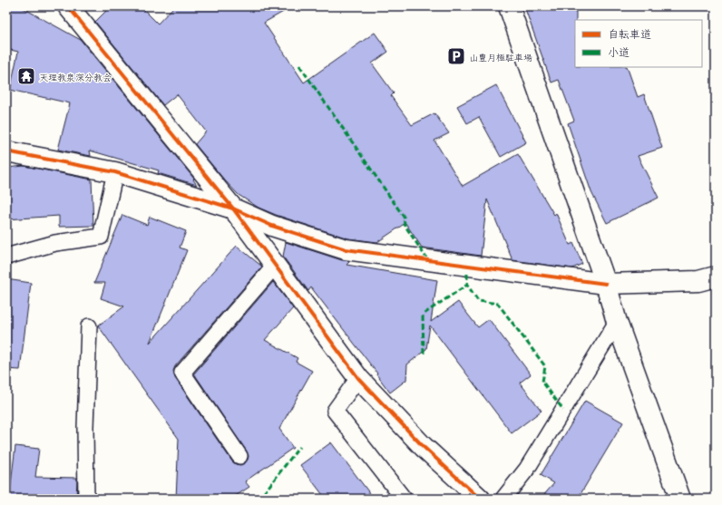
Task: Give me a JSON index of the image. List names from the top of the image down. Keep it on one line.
{"places":{"parking":["山豊月極駐車場"],"temple":["天理教泉深分教会"]},"legend":["自転車道","小道"]}
